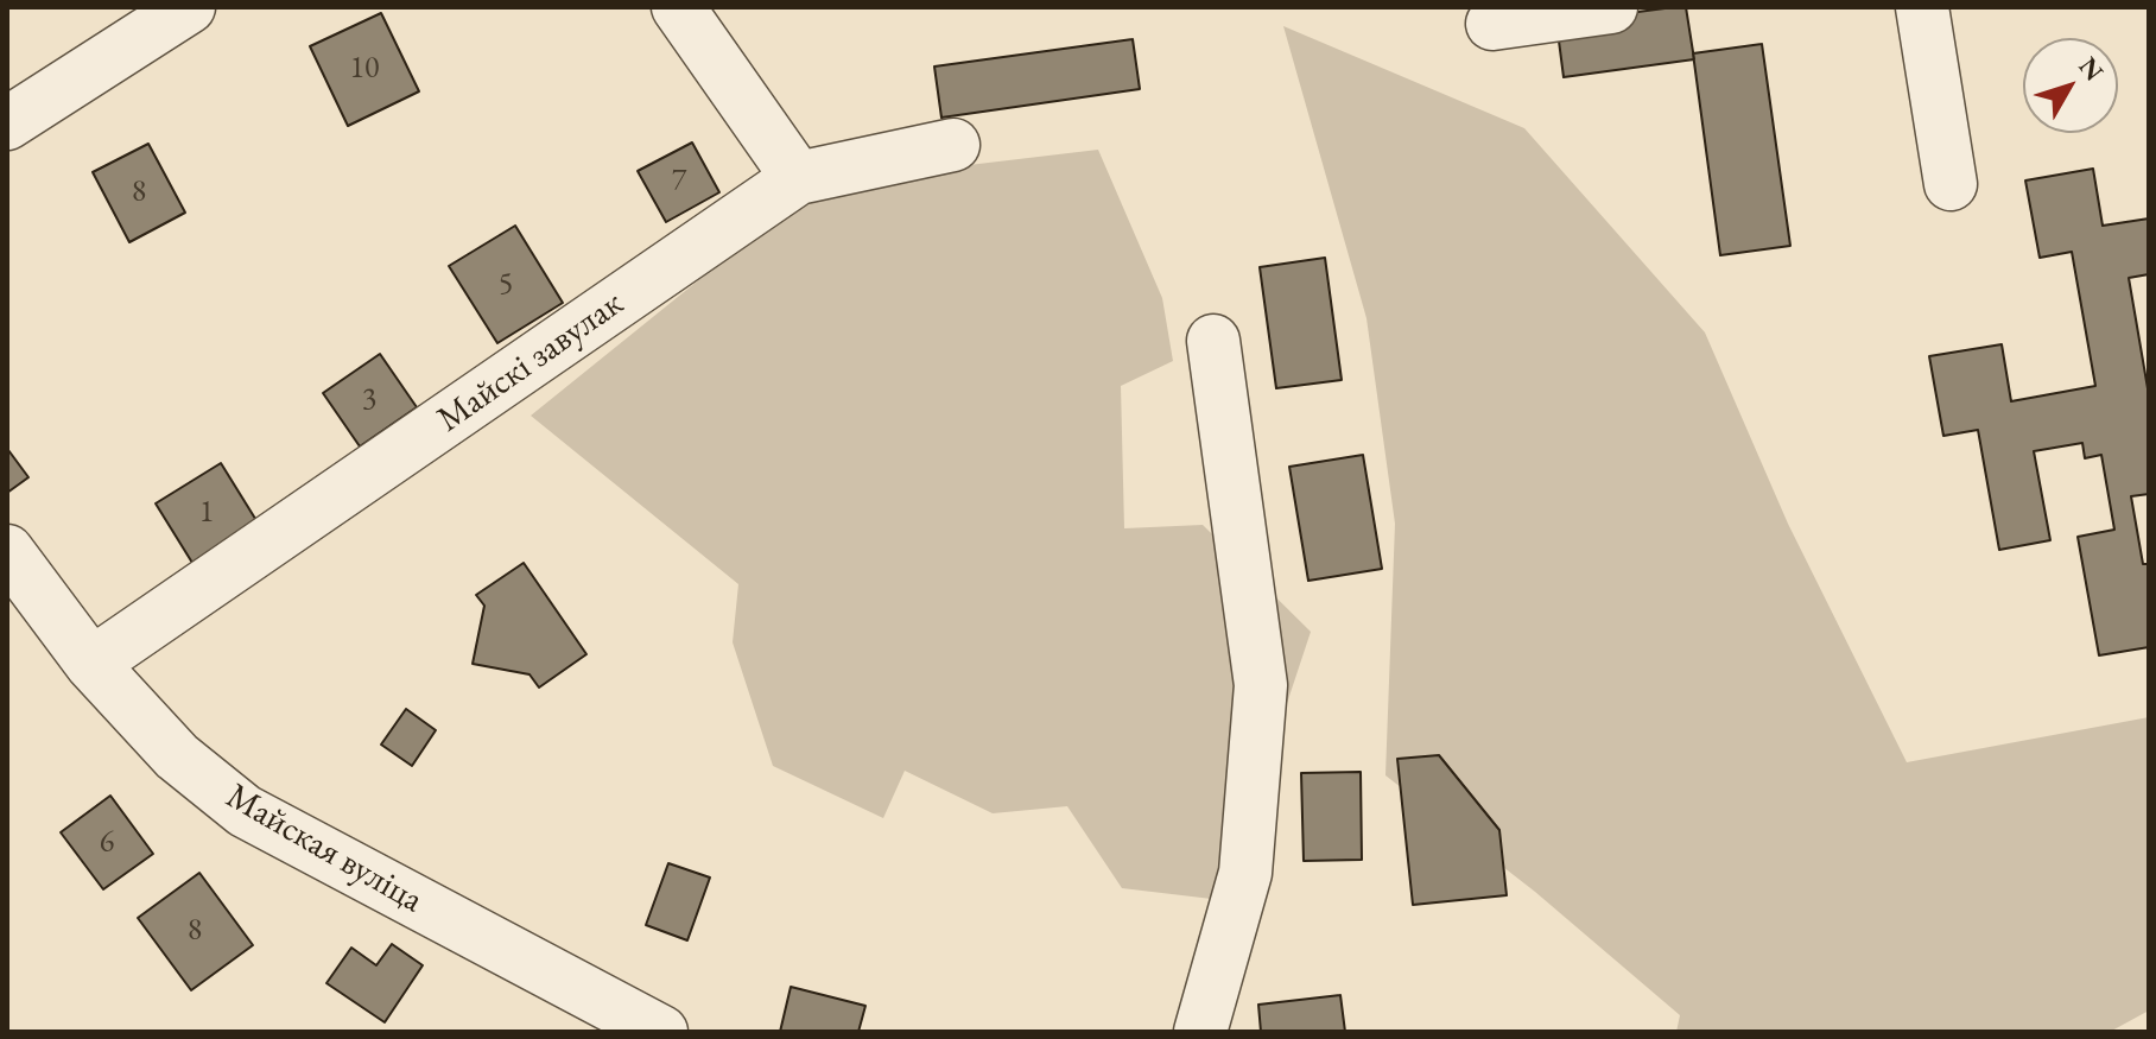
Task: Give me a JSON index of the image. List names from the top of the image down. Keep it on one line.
{"streets":{"street":["Майскі завулак","Майская вуліца"]},"crossings":[["Майскі завулак","Майская вуліца"]],"house_numbers":["10","7","8","5","3","1","6","8"],"north":"top right"}
